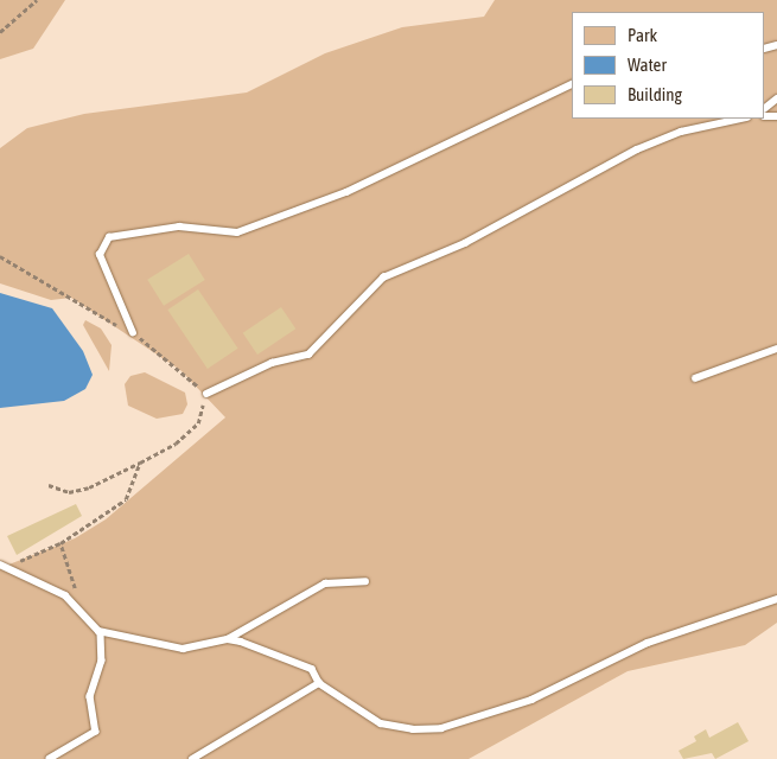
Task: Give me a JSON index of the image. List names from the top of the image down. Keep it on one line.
{"legend":["Park","Water","Building"]}
